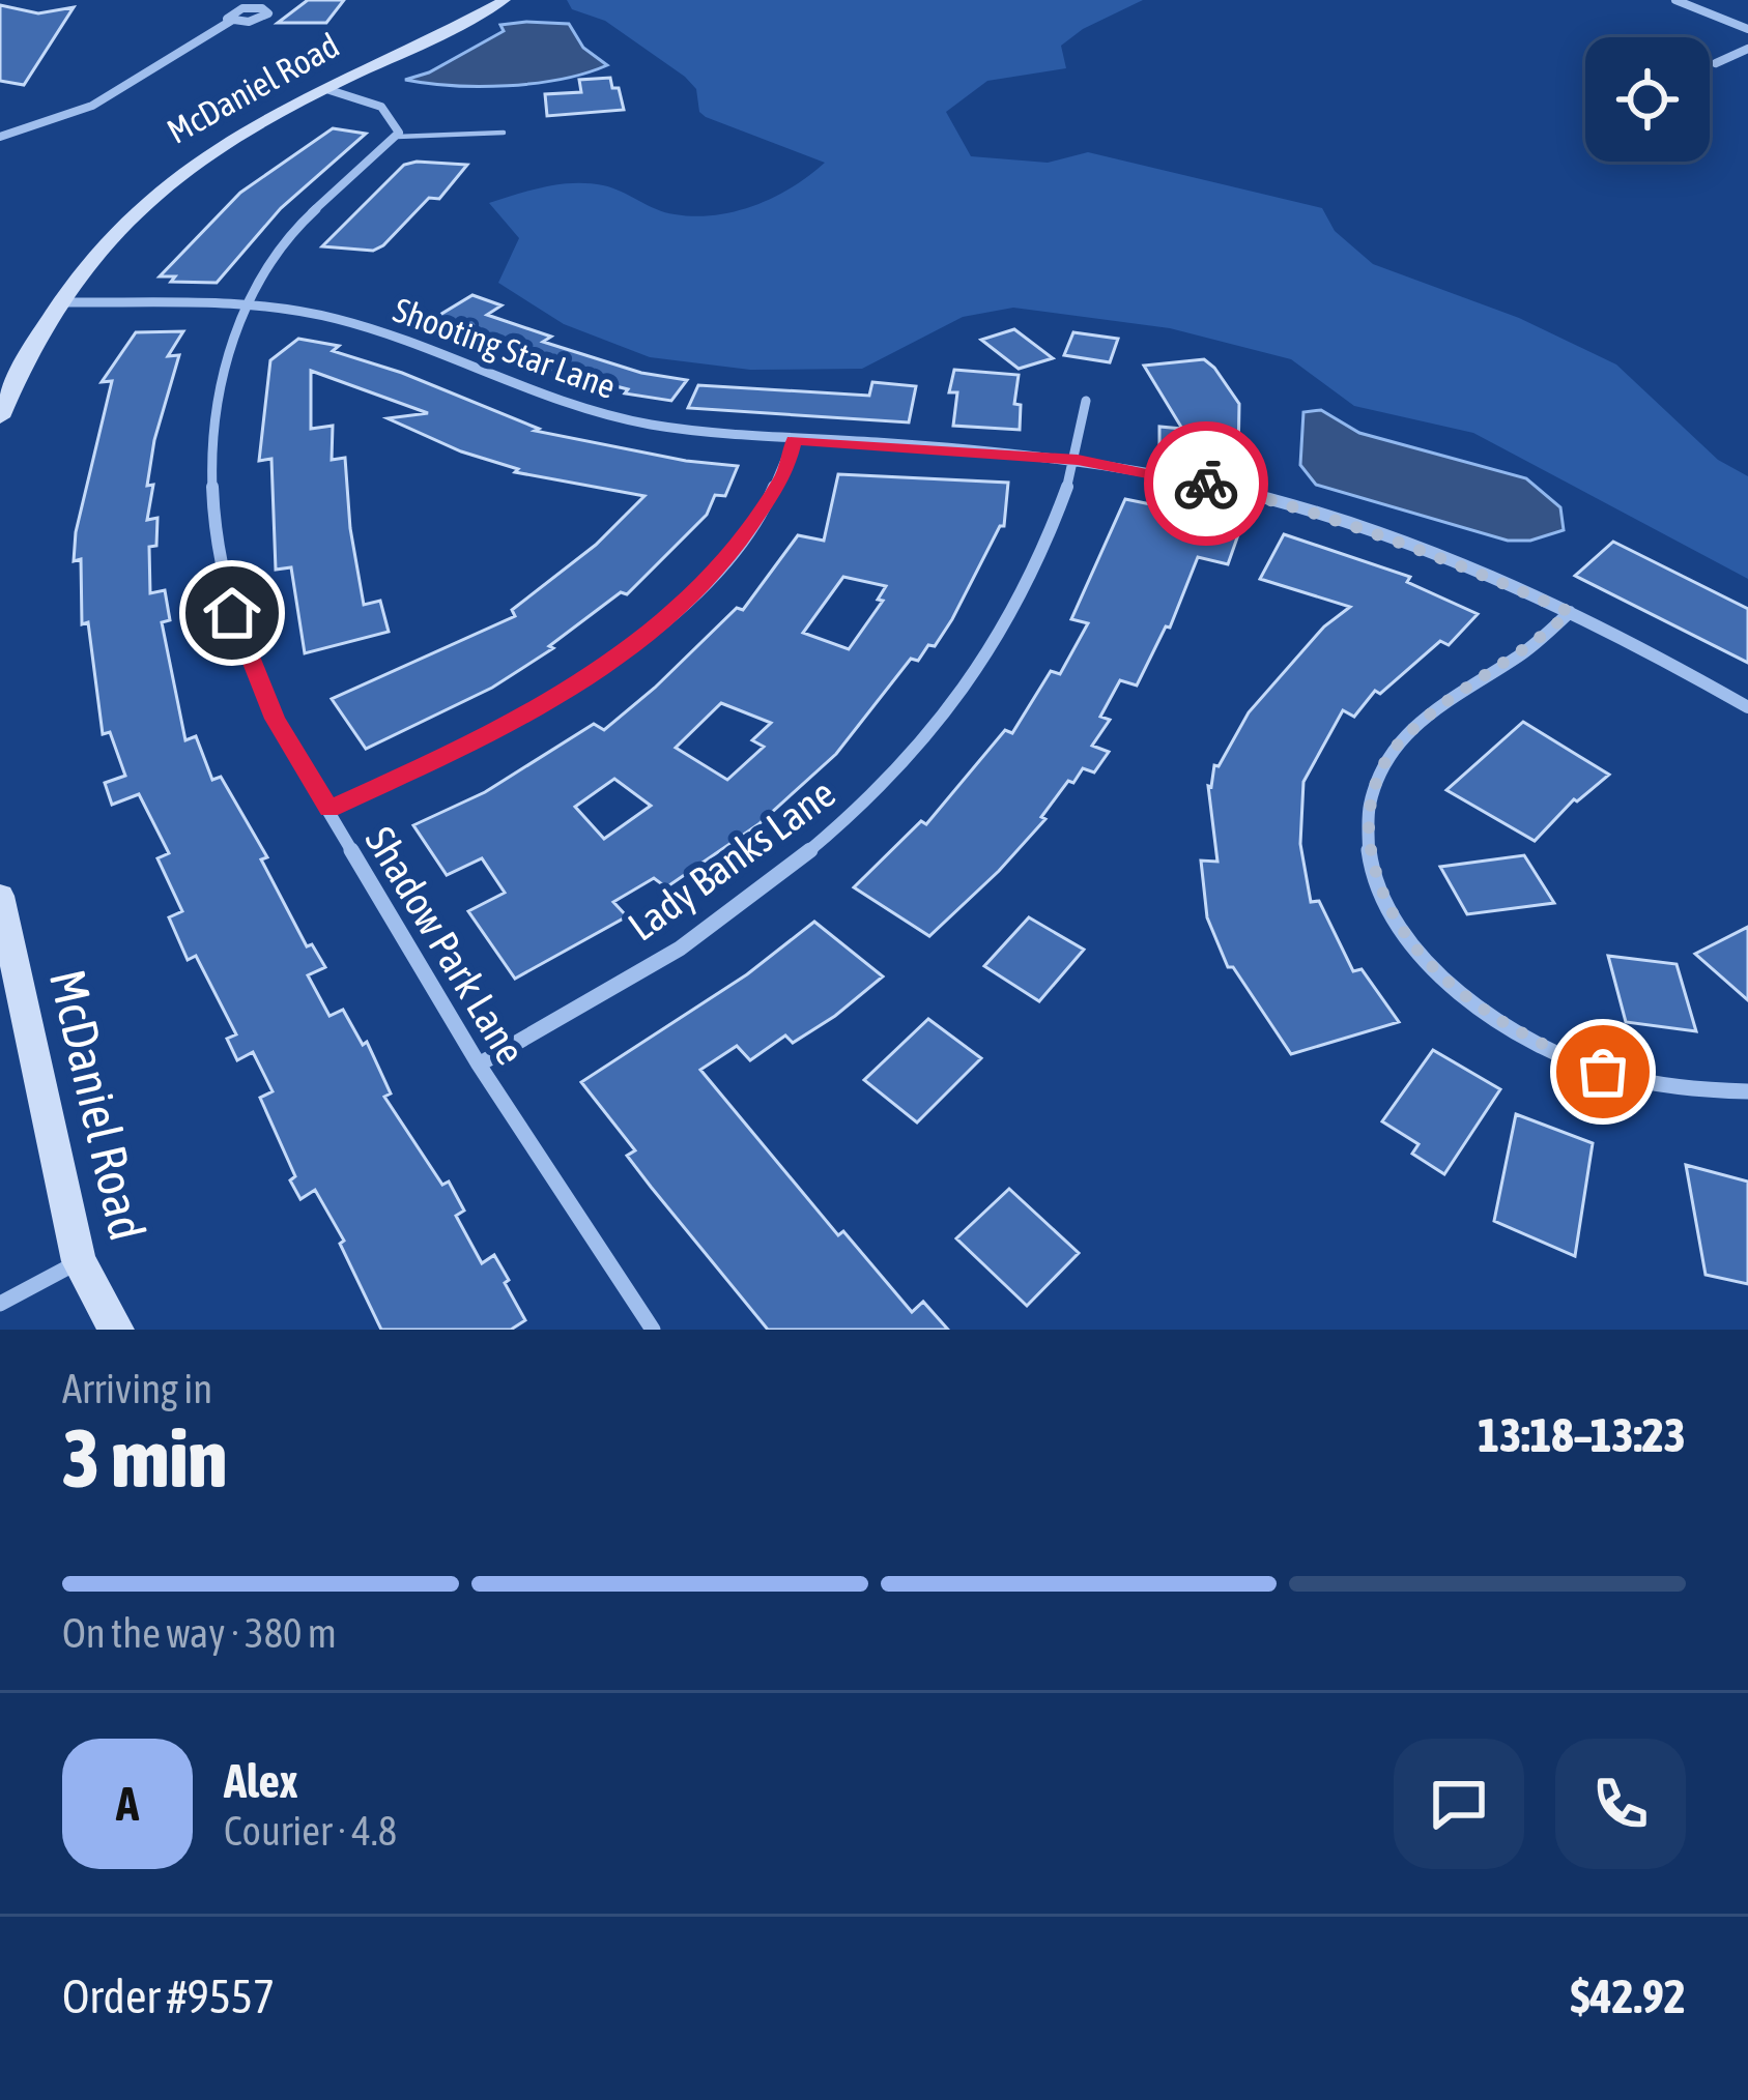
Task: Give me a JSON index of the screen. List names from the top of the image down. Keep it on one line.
{"streets":{"main road":["McDaniel Road"],"street":["Shooting Star Lane","Lady Banks Lane","Shadow Park Lane"]},"crossings":[["McDaniel Road","Shooting Star Lane"],["Shooting Star Lane","Lady Banks Lane"],["Shooting Star Lane","Shadow Park Lane"],["Lady Banks Lane","Shadow Park Lane"]],"page":{"heading":["3 min","Arriving in","13:18–13:23"],"panel":["Alex","Courier · 4.8","Order #9557","$42.92"],"bar":"On the way · 380 m","round":"A"}}
